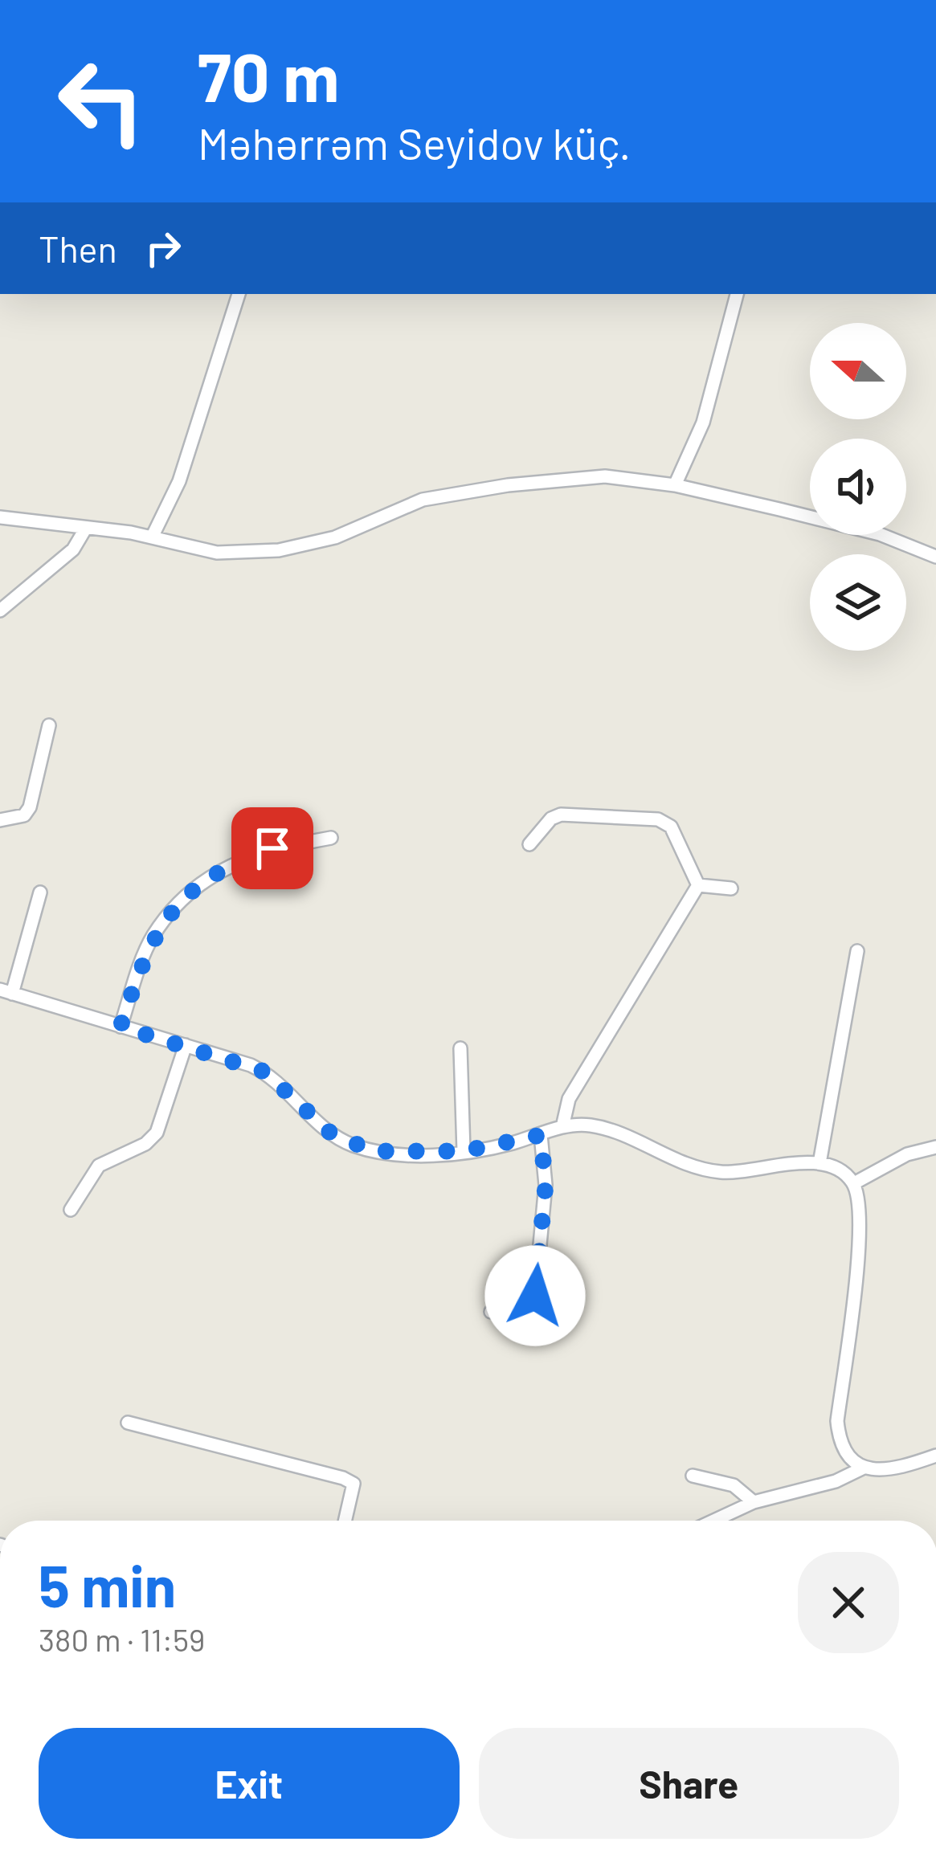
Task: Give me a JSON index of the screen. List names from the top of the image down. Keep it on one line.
{"north":"left","page":{"turn":["70 m","Məhərrəm Seyidov küç."],"then":"Then","heading":["5 min","380 m · 11:59"],"buttons":["Exit","Share"]}}
